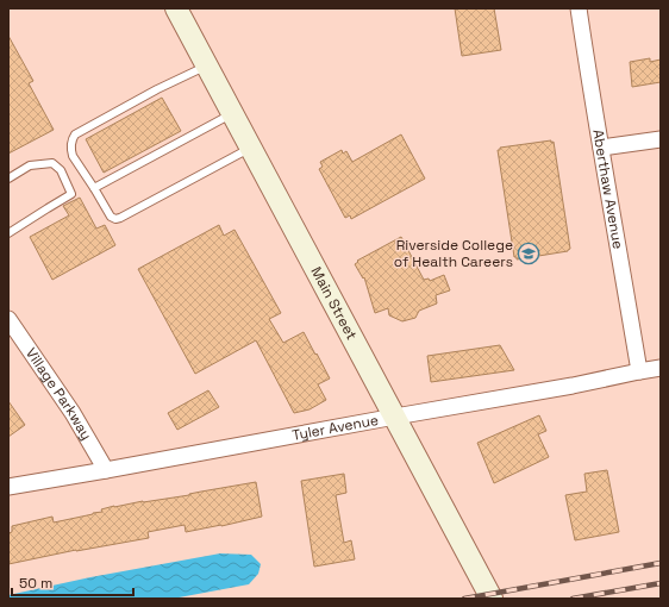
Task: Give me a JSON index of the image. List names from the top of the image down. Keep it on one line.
{"streets":{"main road":["Main Street"],"street":["Aberthaw Avenue","Village Parkway","Tyler Avenue"]},"crossings":[["Aberthaw Avenue","Tyler Avenue"],["Main Street","Tyler Avenue"],["Village Parkway","Tyler Avenue"]],"places":{"school or university":["Riverside College of Health Careers"]},"scale_bar":"50 m"}
